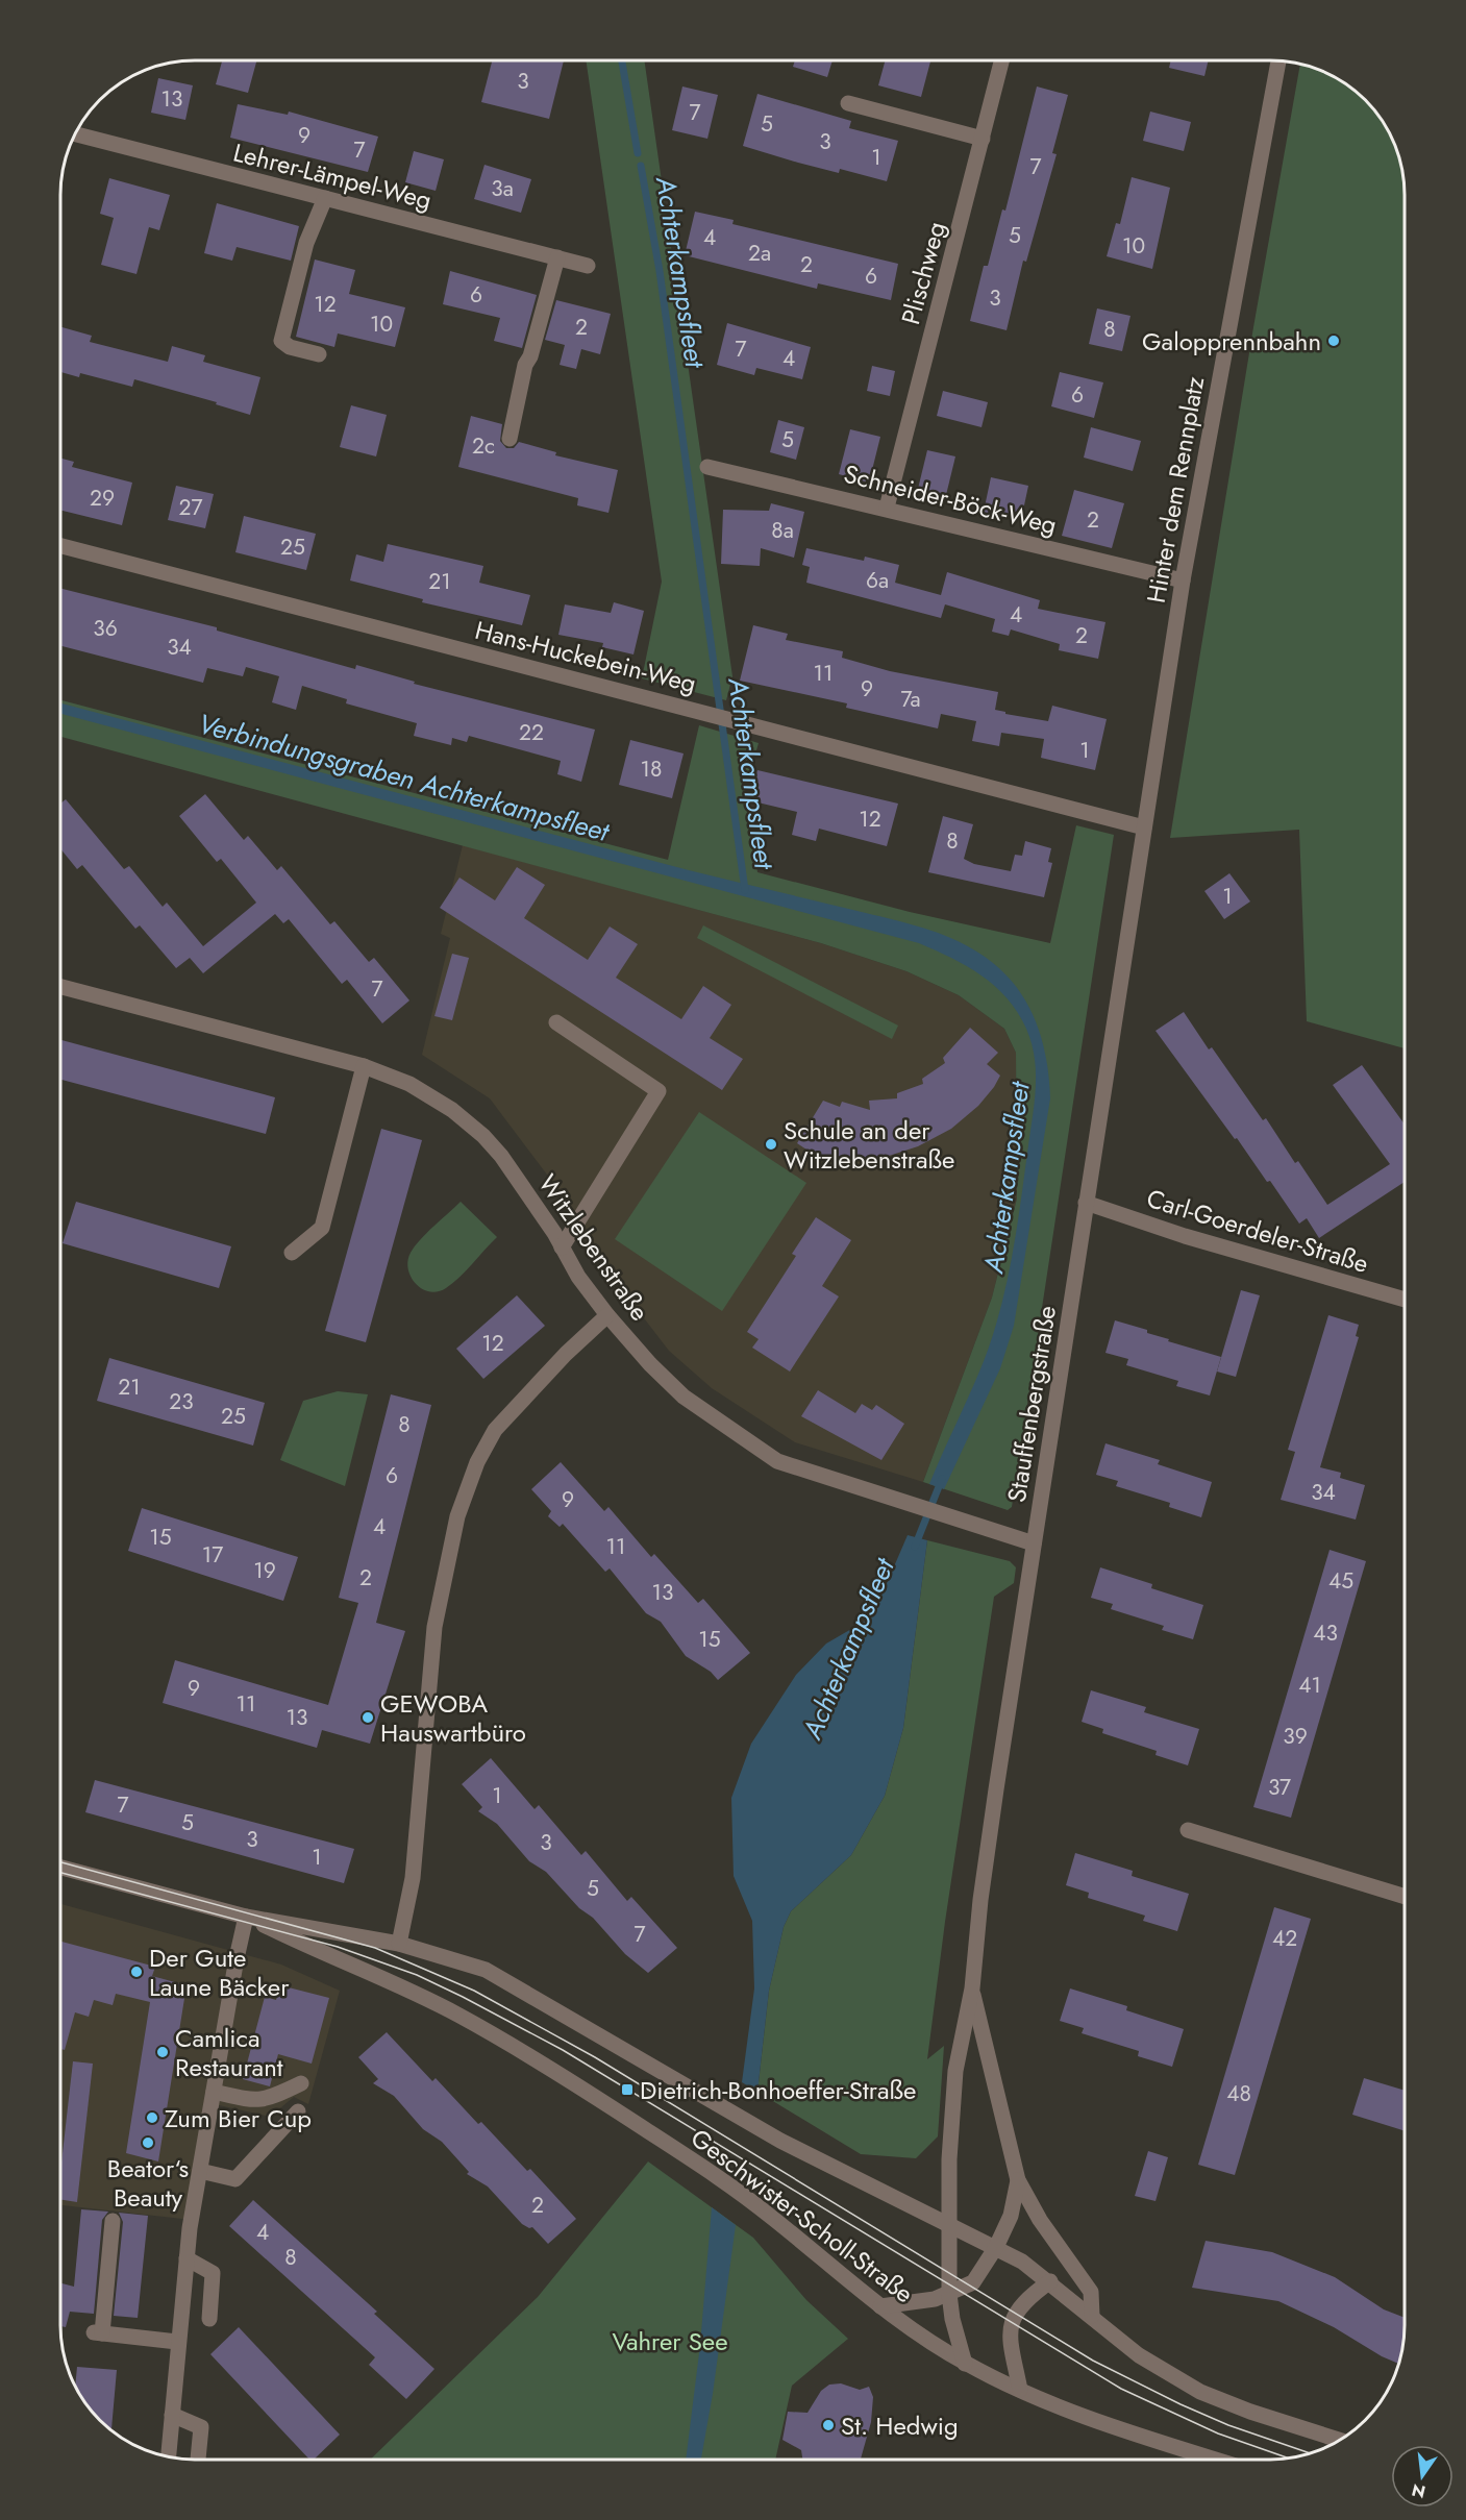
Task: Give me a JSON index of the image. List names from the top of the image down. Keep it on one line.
{"streets":{"street":["Lehrer-Lämpel-Weg","Plischweg","Hinter dem Rennplatz","Schneider-Böck-Weg","Hans-Huckebein-Weg","Carl-Goerdeler-Straße","Witzlebenstraße","Stauffenbergstraße","Geschwister-Scholl-Straße"]},"crossings":[["Plischweg","Schneider-Böck-Weg"],["Hinter dem Rennplatz","Schneider-Böck-Weg"],["Hinter dem Rennplatz","Hans-Huckebein-Weg"],["Hinter dem Rennplatz","Stauffenbergstraße"],["Hans-Huckebein-Weg","Stauffenbergstraße"],["Carl-Goerdeler-Straße","Stauffenbergstraße"],["Witzlebenstraße","Stauffenbergstraße"],["Stauffenbergstraße","Geschwister-Scholl-Straße"]],"water":["Achterkampsfleet","Verbindungsgraben Achterkampsfleet"],"parks":["Vahrer See"],"places":{"other":["Galopprennbahn","Schule an der Witzlebenstraße","GEWOBA Hauswartbüro","Der Gute Laune Bäcker","Camlica Restaurant","Zum Bier Cup","Beator‘s Beauty","St. Hedwig"],"transit":["Dietrich-Bonhoeffer-Straße"]},"house_numbers":["3","13","7","5","9","3","7","1","7","3a","5","4","10","2a","2","6","6","3","12","10","2","8","7","4","6","5","2c","29","27","2","8a","25","6a","21","4","36","2","34","11","9","7a","22","1","18","12","8","1","7","12","21","23","25","8","6","34","9","4","15","11","17","19","2","45","13","43","15","41","9","11","13","39","37","1","7","5","3","3","1","5","7","42","48","2","4","8"],"north":"bottom"}
